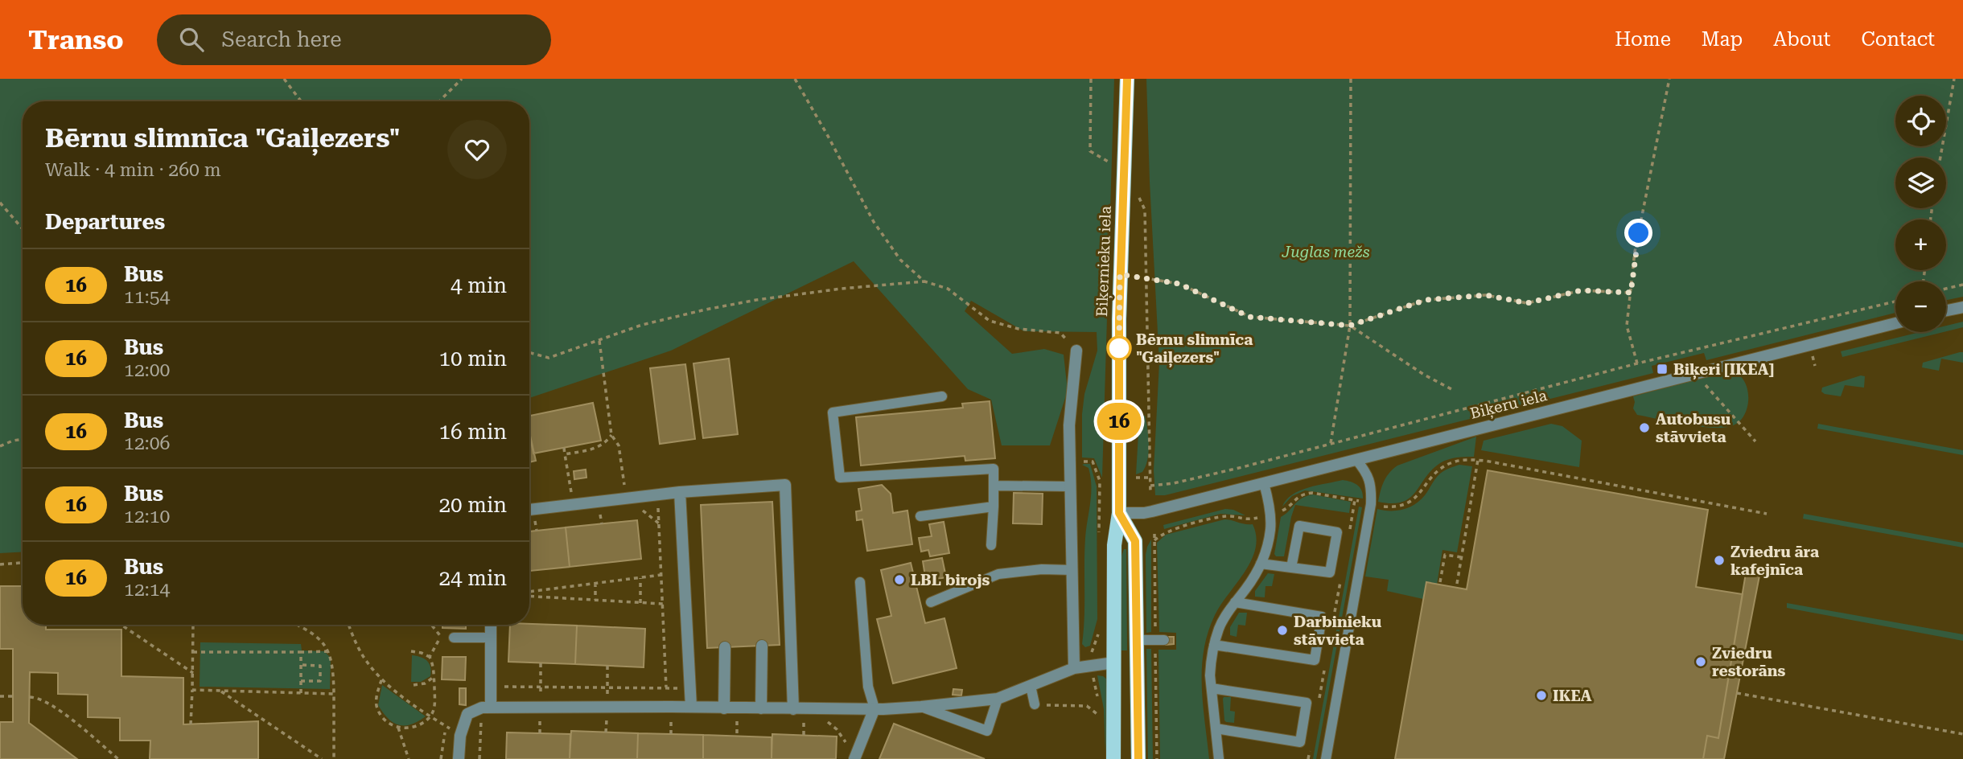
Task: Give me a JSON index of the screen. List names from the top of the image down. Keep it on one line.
{"streets":{"main road":["Biķernieku iela"],"street":["Biķeru iela"]},"crossings":[["Biķernieku iela","Biķeru iela"]],"parks":["Juglas mežs"],"places":{"other":["Bērnu slimnīca \"Gaiļezers\"","Autobusu stāvvieta","Zviedru āra kafejnīca","LBL birojs","Darbinieku stāvvieta","Zviedru restorāns","IKEA"],"transit":["Biķeri [IKEA]"]},"lines":["bus line 16"],"page":{"header":"Transo","search":"Search here","nav":["Home","Map","About","Contact"],"on_map":"16","map_buttons":["+","−"],"heading":[["Bērnu slimnīca \"Gaiļezers\"","Walk · 4 min · 260 m"],"Departures"],"list":[{"mark":"16","name":"Bus","note":"11:54","value":"4 min"},{"mark":"16","name":"Bus","note":"12:00","value":"10 min"},{"mark":"16","name":"Bus","note":"12:06","value":"16 min"},{"mark":"16","name":"Bus","note":"12:10","value":"20 min"},{"mark":"16","name":"Bus","note":"12:14","value":"24 min"}]}}
